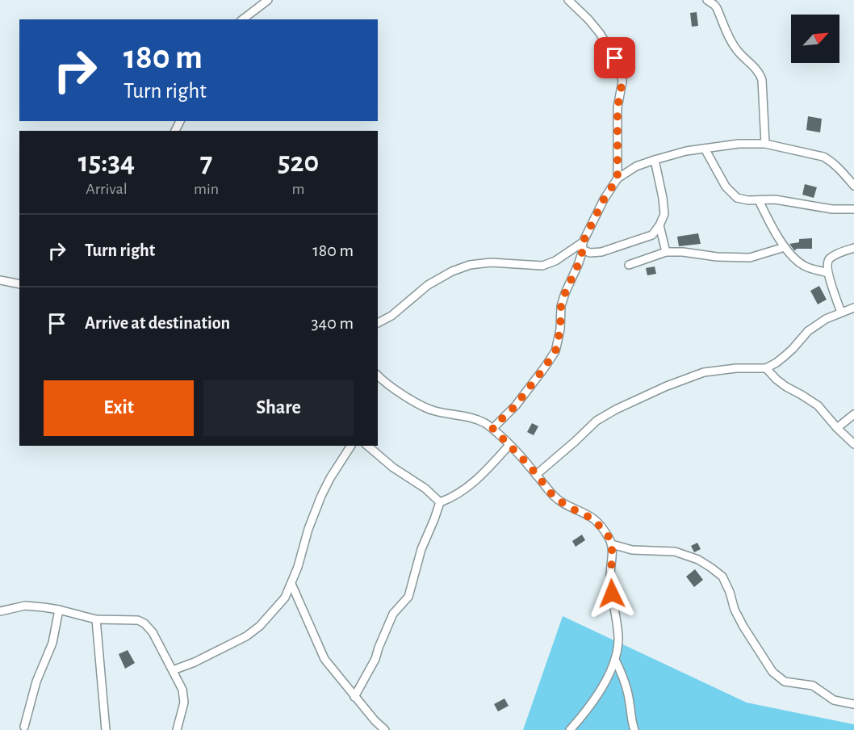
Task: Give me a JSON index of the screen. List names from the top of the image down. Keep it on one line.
{"north":"top right","page":{"turn":["180 m","Turn right"],"eta":["15:34","Arrival","7","min","520","m"],"list":[{"name":"Turn right","value":"180 m"},{"name":"Arrive at destination","value":"340 m"}],"buttons":["Exit","Share"]}}
